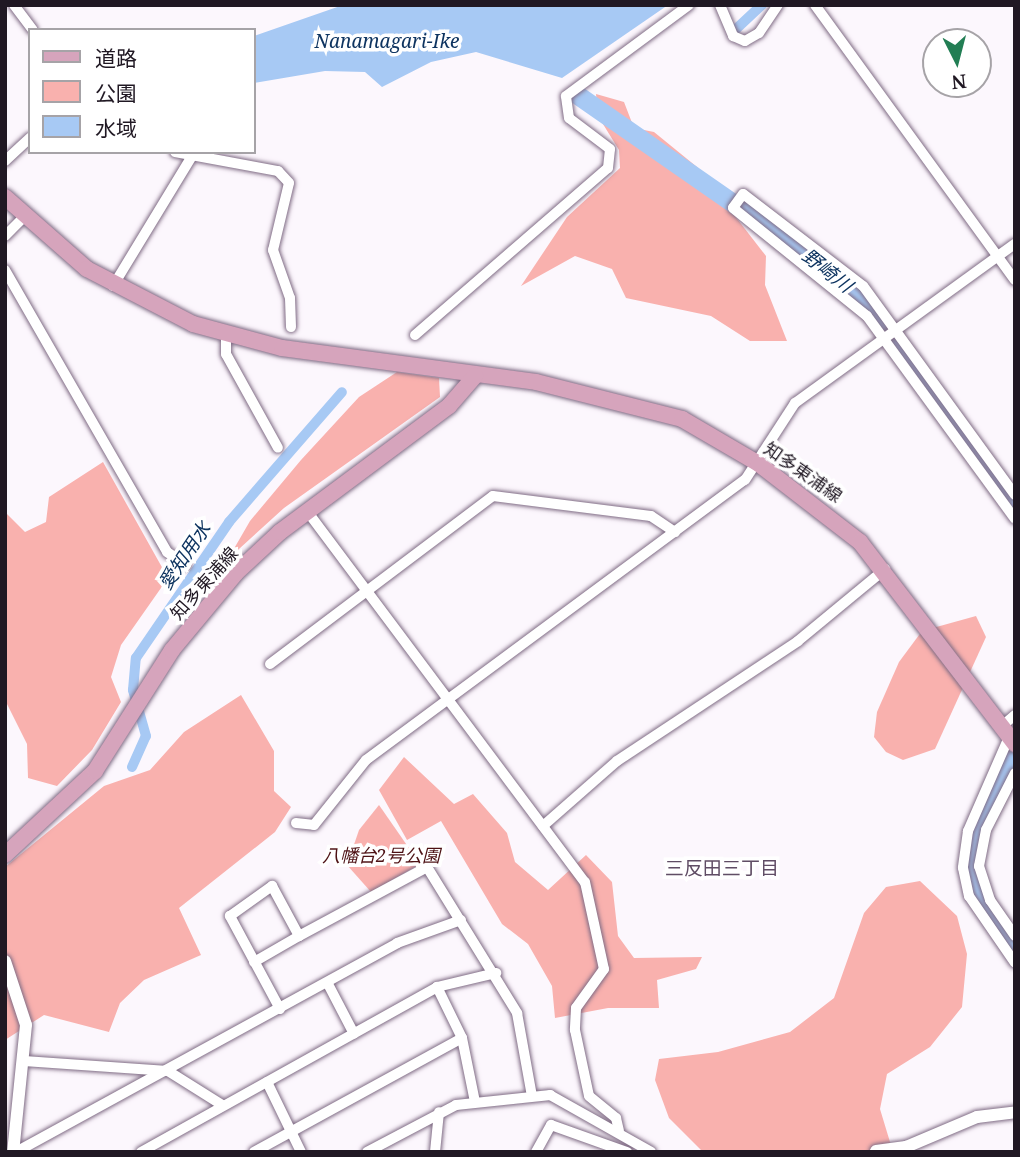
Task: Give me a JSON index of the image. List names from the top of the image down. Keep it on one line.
{"streets":{"main road":["知多東浦線"]},"districts":["三反田三丁目"],"water":["Nanamagari-Ike","野崎川","愛知用水"],"parks":["八幡台2号公園"],"legend":["道路","公園","水域"],"north":"bottom"}
